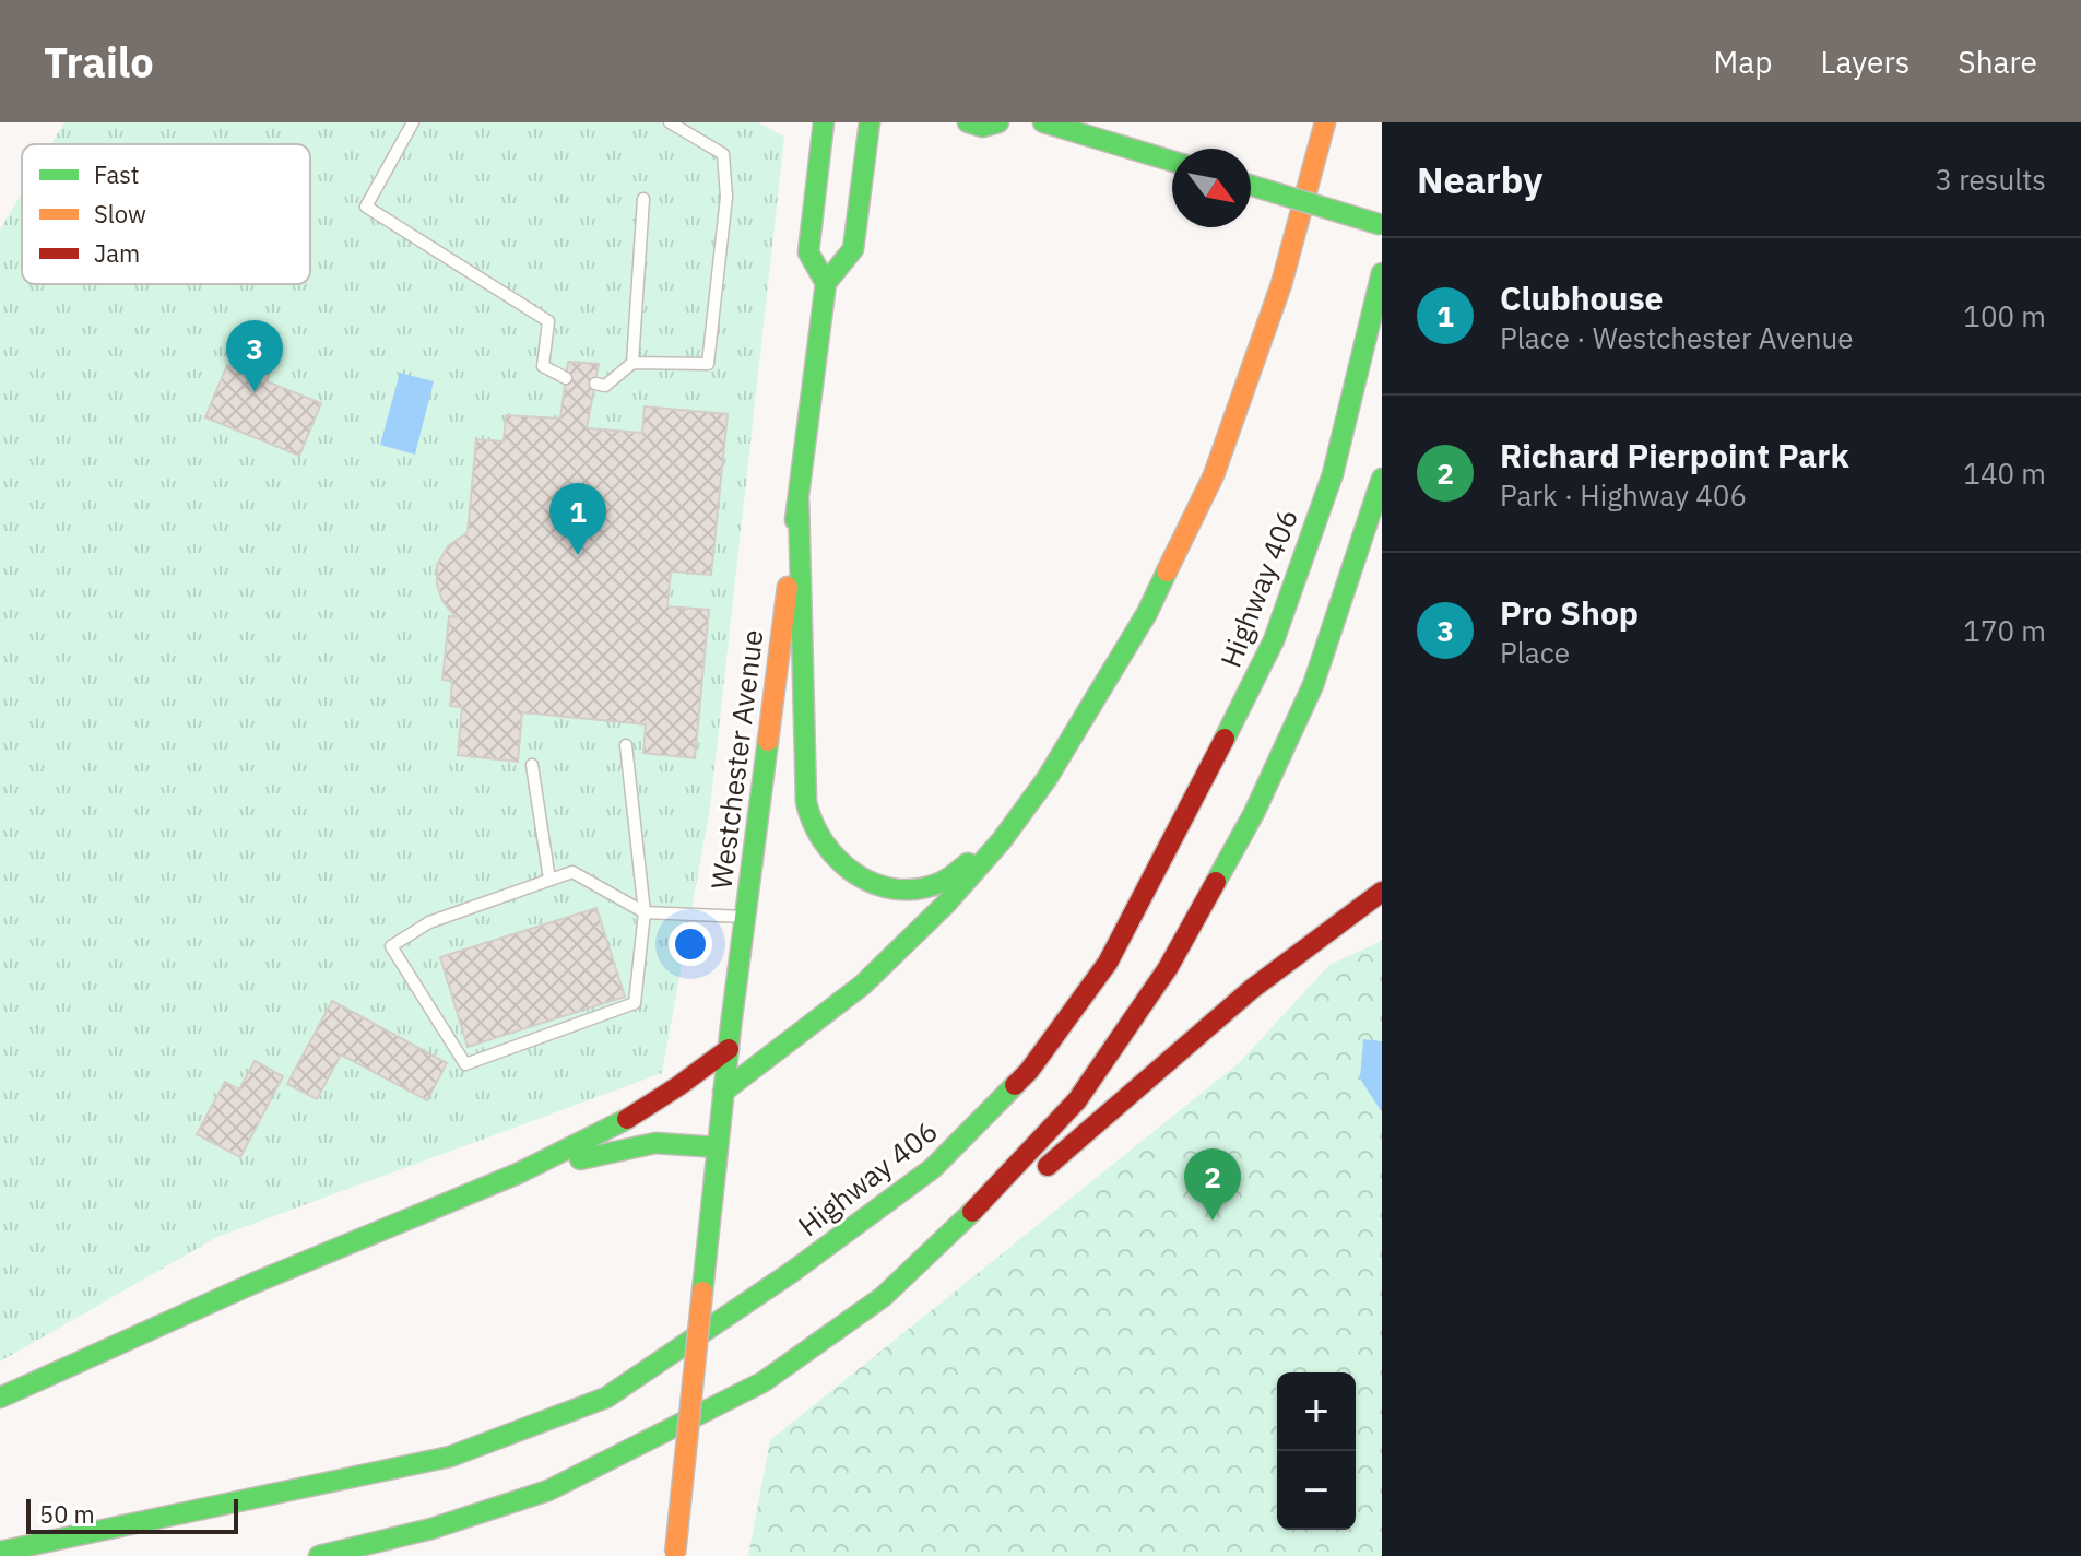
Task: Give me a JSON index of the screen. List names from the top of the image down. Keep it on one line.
{"streets":{"main road":["Highway 406","Westchester Avenue"]},"legend":["Fast","Slow","Jam"],"scale_bar":"50 m","north":"bottom right","page":{"header":"Trailo","nav":["Map","Layers","Share"],"heading":["Nearby","3 results"],"list":[{"mark":"1","name":"Clubhouse","note":"Place · Westchester Avenue","value":"100 m"},{"mark":"2","name":"Richard Pierpoint Park","note":"Park · Highway 406","value":"140 m"},{"mark":"3","name":"Pro Shop","note":"Place","value":"170 m"}],"pins":["3","1","2"],"map_buttons":["+","−"],"scale":"50 m"}}
